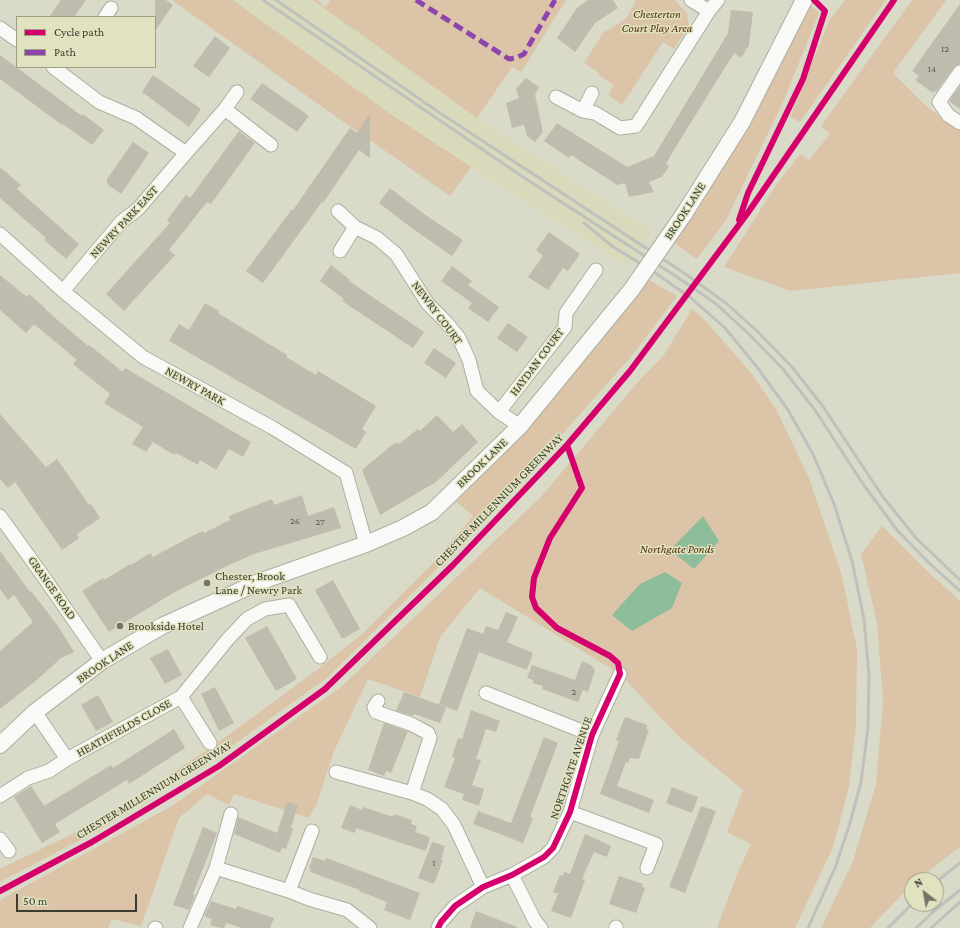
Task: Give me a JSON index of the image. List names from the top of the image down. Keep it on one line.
{"streets":{"street":["BROOK LANE","NEWRY PARK EAST","NEWRY COURT","HAYDAN COURT","NEWRY PARK","GRANGE ROAD","HEATHFIELDS CLOSE","NORTHGATE AVENUE"],"cycle path":["CHESTER MILLENNIUM GREENWAY"]},"crossings":[["BROOK LANE","NEWRY COURT"],["BROOK LANE","NEWRY PARK"],["BROOK LANE","GRANGE ROAD"],["BROOK LANE","HEATHFIELDS CLOSE"],["NEWRY PARK EAST","NEWRY PARK"],["NEWRY COURT","HAYDAN COURT"]],"parks":["Chesterton Court Play Area","Northgate Ponds"],"places":["Chester, Brook Lane / Newry Park","Brookside Hotel"],"house_numbers":["12","14","26","27","2","1"],"legend":["Cycle path","Path"],"scale_bar":"50 m","north":"top left"}
